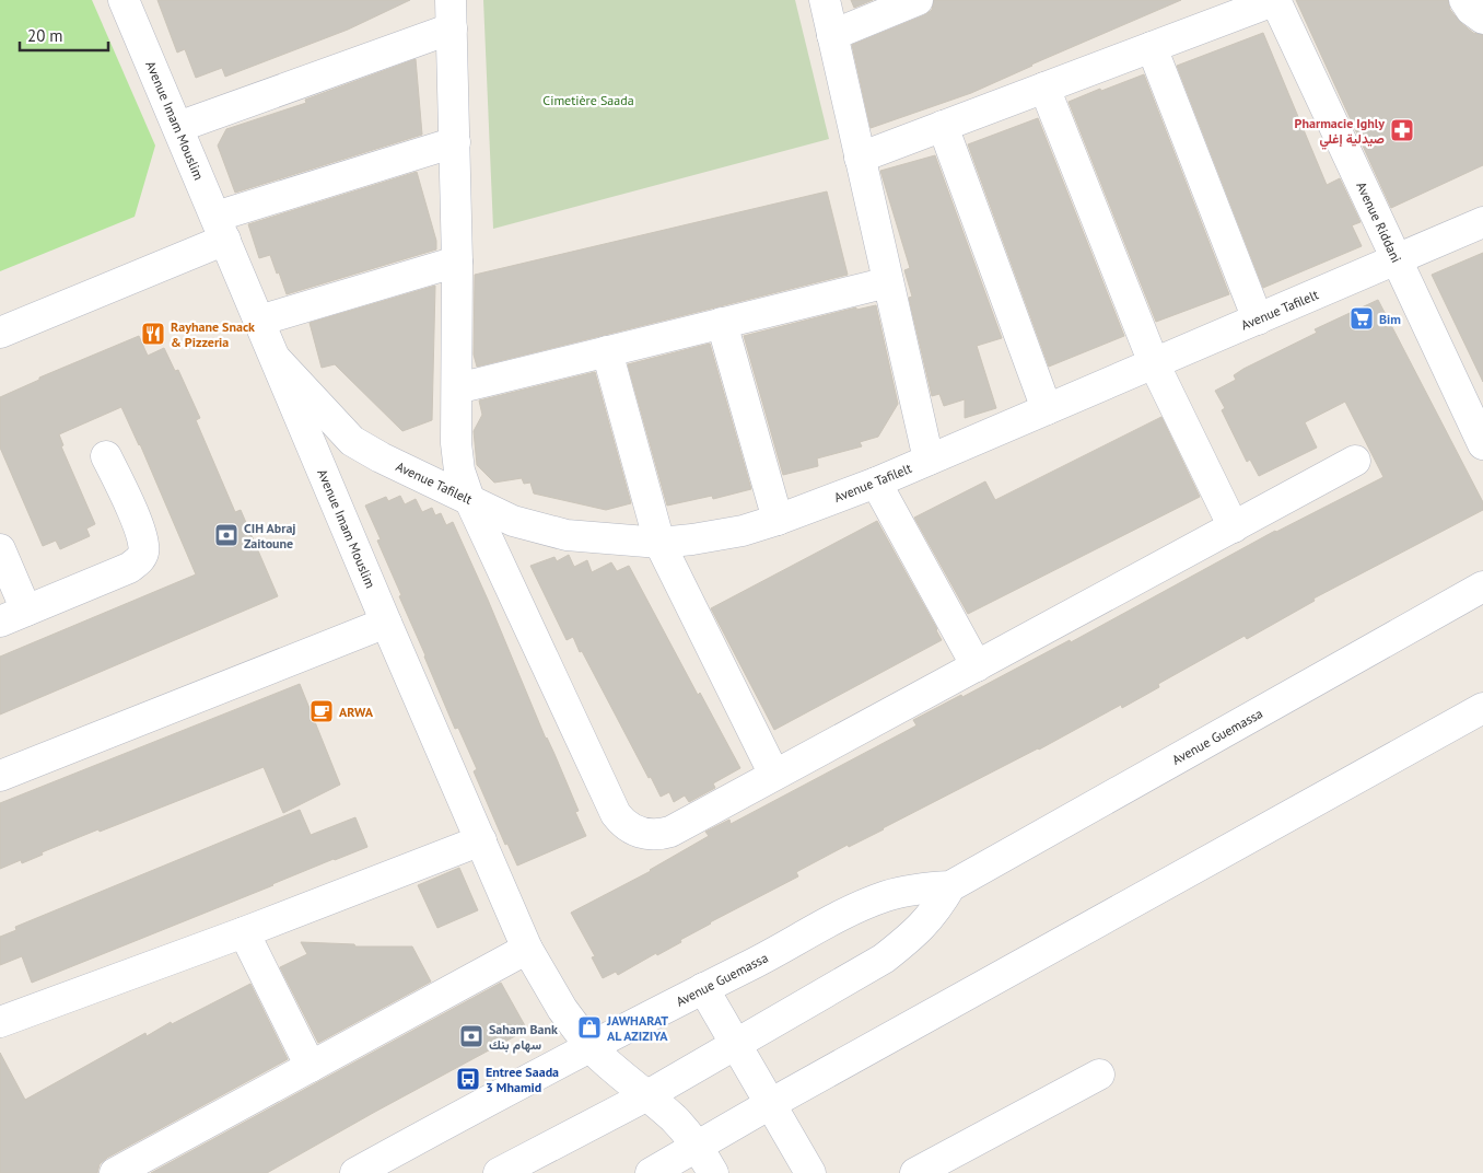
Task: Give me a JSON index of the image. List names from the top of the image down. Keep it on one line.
{"streets":{"street":["Avenue Imam Mouslim","Avenue Riddani","Avenue Tafilelt","Avenue Guemassa"]},"crossings":[["Avenue Imam Mouslim","Avenue Tafilelt"],["Avenue Imam Mouslim","Avenue Guemassa"],["Avenue Riddani","Avenue Tafilelt"]],"parks":["Cimetière Saada"],"places":{"pharmacy":["Pharmacie Ighly صيدلية إغلي"],"supermarket":["Bim"],"restaurant":["Rayhane Snack & Pizzeria"],"bank":["CIH Abraj Zaitoune","Saham Bank سهام بنك"],"cafe":["ARWA"],"shop":["JAWHARAT AL AZIZIYA"],"bus stop":["Entree Saada 3 Mhamid"]},"scale_bar":"20 m"}
